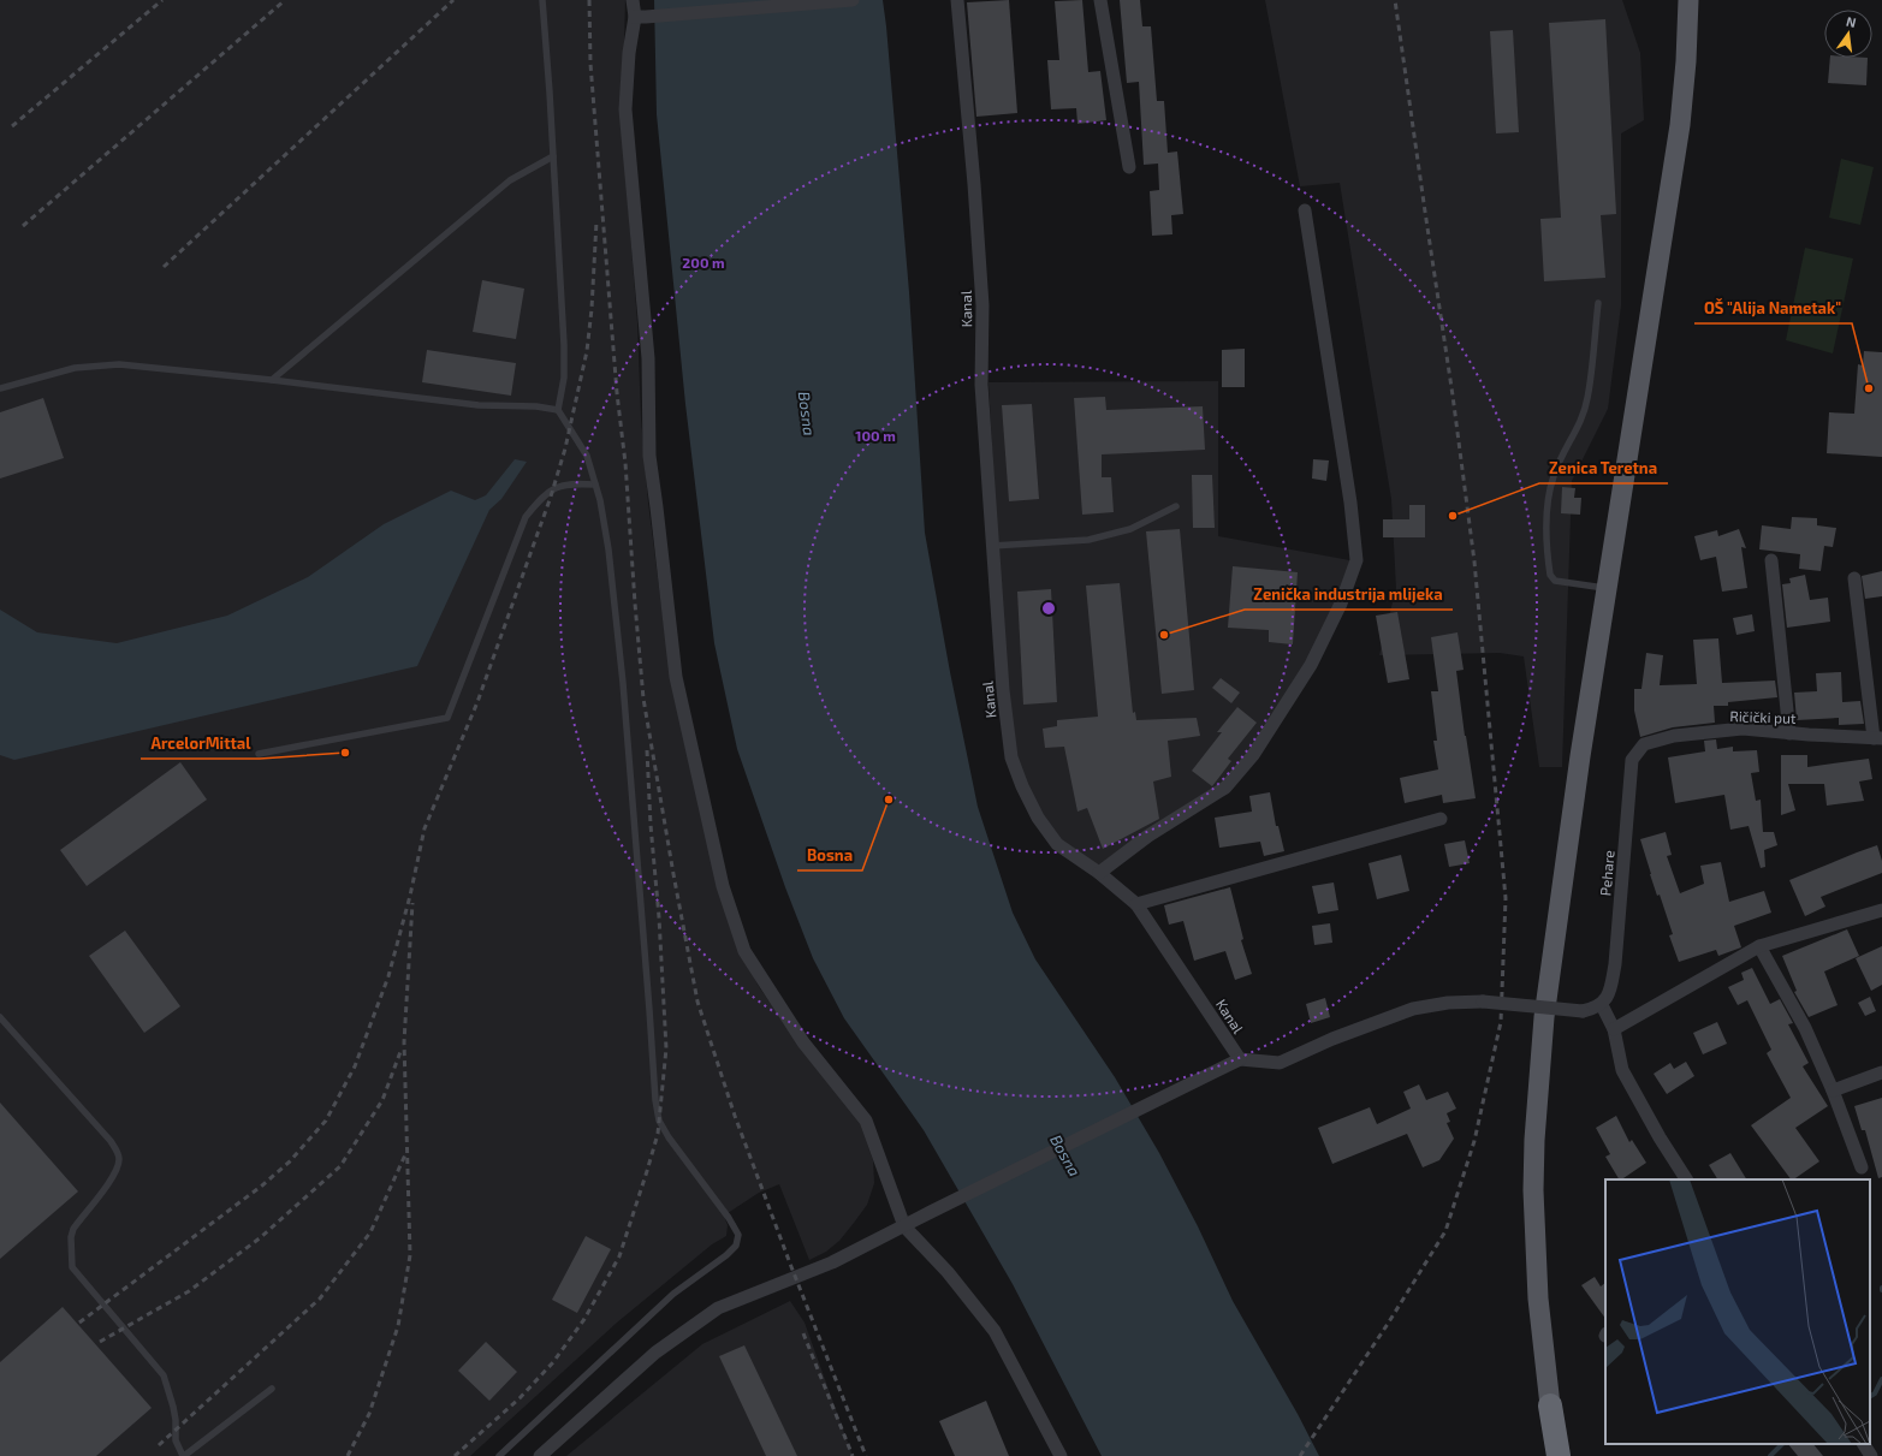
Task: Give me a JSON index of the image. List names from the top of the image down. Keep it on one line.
{"streets":{"street":["Kanal","Ričički put","Pehare"]},"crossings":[["Ričički put","Pehare"]],"water":["Bosna"],"places":["OŠ \"Alija Nametak\"","Zenica Teretna","Zenička industrija mlijeka","ArcelorMittal","Bosna"],"north":"top","rings":["200 m","100 m"]}
